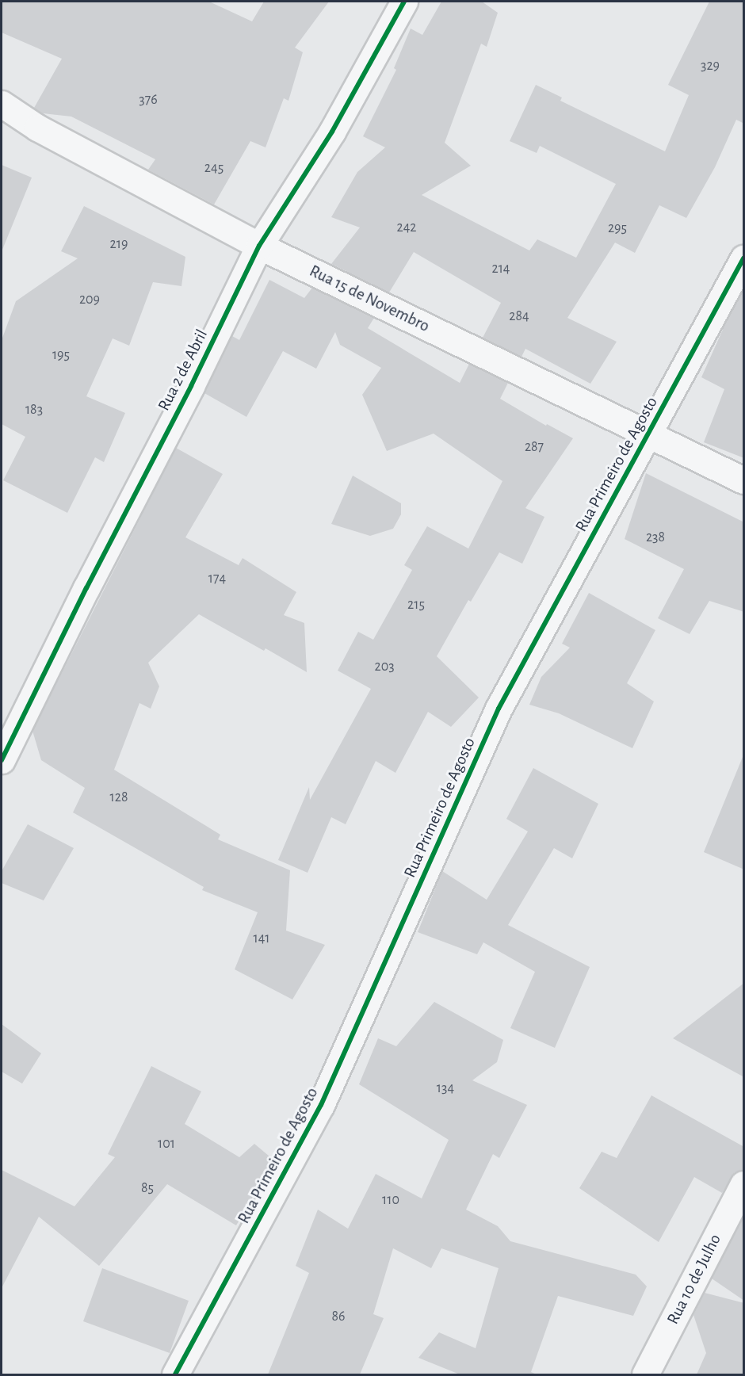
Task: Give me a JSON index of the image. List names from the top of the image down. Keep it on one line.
{"streets":{"street":["Rua 15 de Novembro","Rua 2 de Abril","Rua Primeiro de Agosto","Rua 10 de Julho"]},"crossings":[["Rua 15 de Novembro","Rua 2 de Abril"],["Rua 15 de Novembro","Rua Primeiro de Agosto"]],"house_numbers":["329","376","245","242","295","219","214","209","284","195","183","287","238","174","215","203","128","141","134","101","85","110","86"]}
